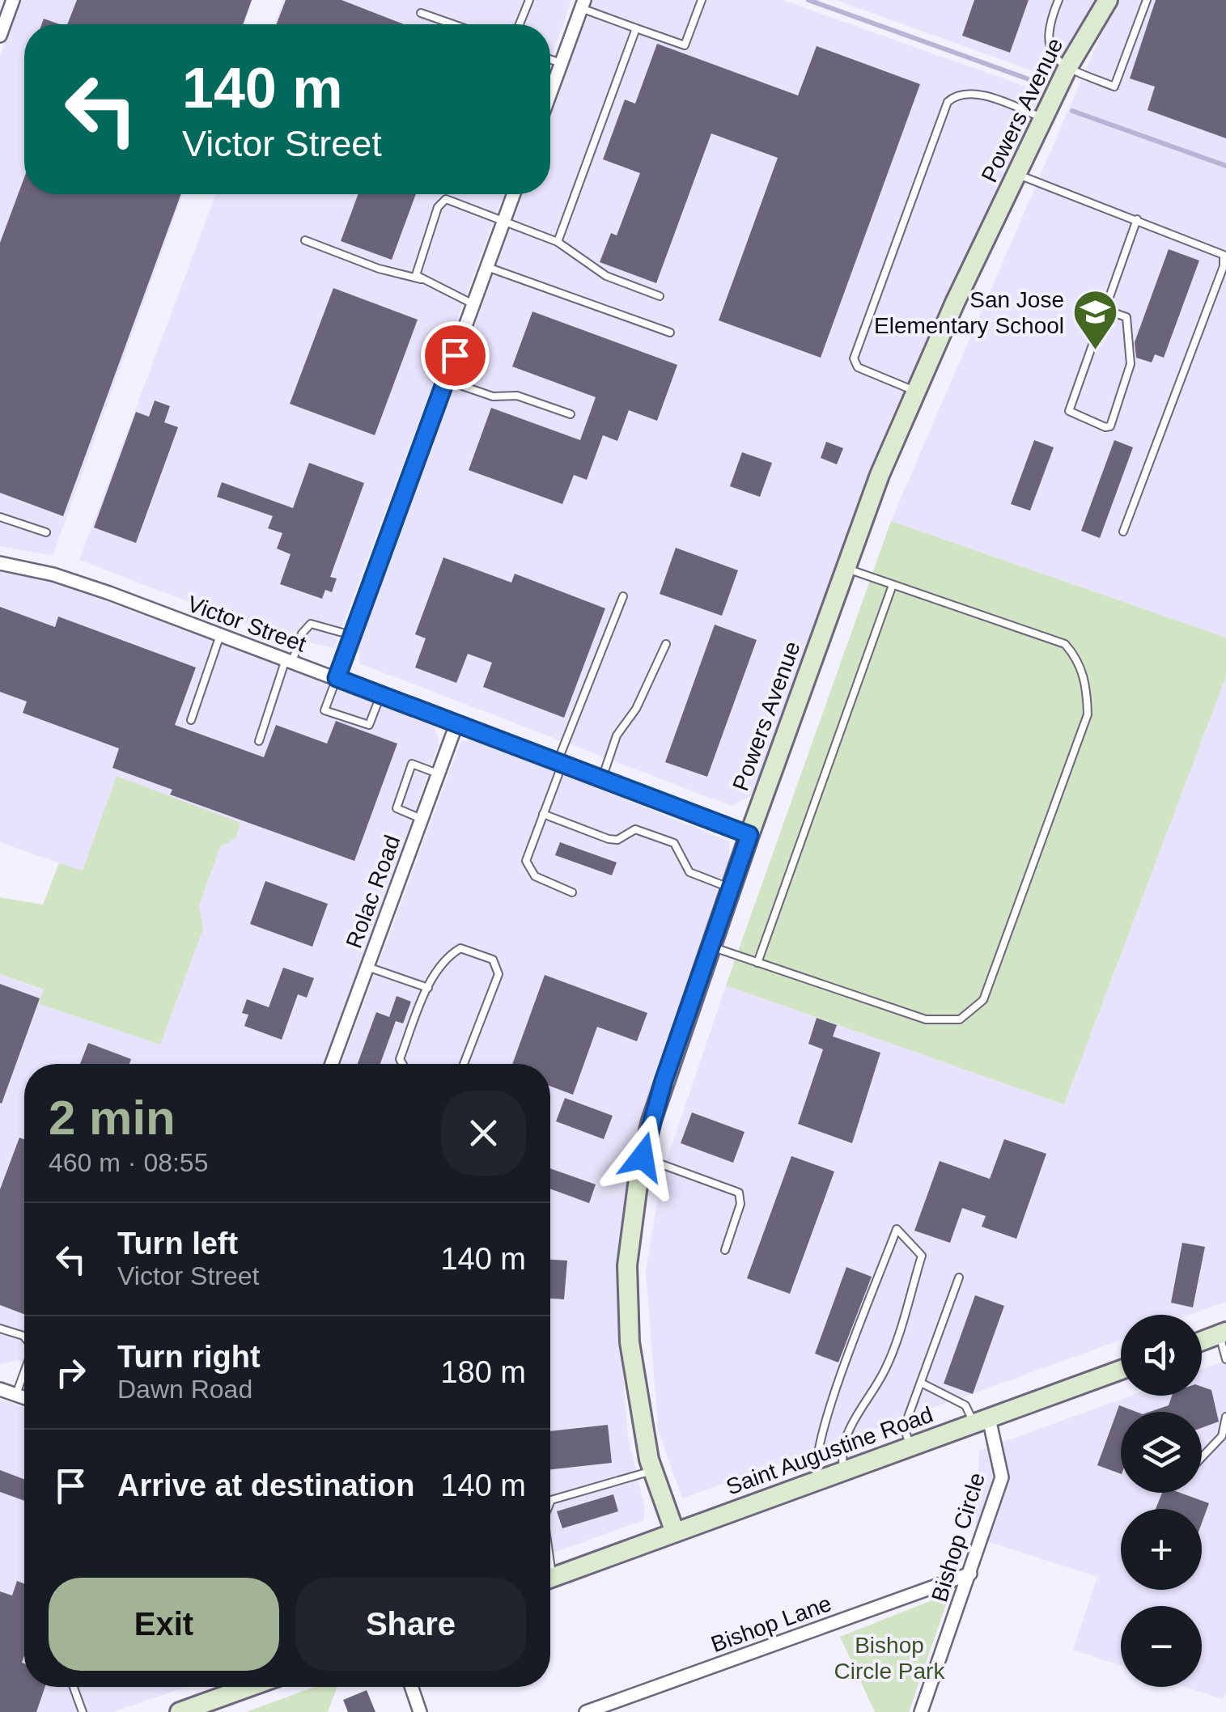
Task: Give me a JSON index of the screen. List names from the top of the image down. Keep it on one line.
{"streets":{"street":["Powers Avenue","Victor Street","Rolac Road","Saint Augustine Road","Bishop Circle","Bishop Lane"]},"crossings":[["Powers Avenue","Victor Street"],["Powers Avenue","Saint Augustine Road"],["Victor Street","Rolac Road"],["Saint Augustine Road","Bishop Circle"],["Bishop Circle","Bishop Lane"]],"parks":["Bishop Circle Park"],"places":{"school or university":["San Jose Elementary School"]},"page":{"turn":["140 m","Victor Street"],"heading":["2 min","460 m · 08:55"],"list":[{"name":"Turn left","note":"Victor Street","value":"140 m"},{"name":"Turn right","note":"Dawn Road","value":"180 m"},{"name":"Arrive at destination","value":"140 m"}],"map_buttons":["+","−"],"buttons":["Exit","Share"]}}
